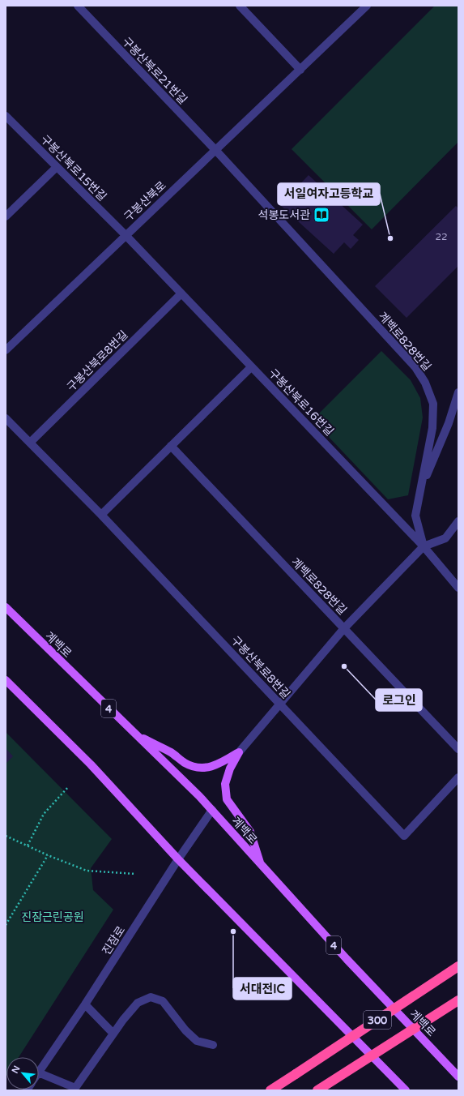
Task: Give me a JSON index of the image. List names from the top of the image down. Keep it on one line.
{"streets":{"highway":["300"],"main road":["계백로","4"],"street":["구봉산북로21번길","구봉산북로15번길","구봉산북로","계백로828번길","구봉산북로8번길","구봉산북로16번길","진잠로"]},"crossings":[["구봉산북로21번길","구봉산북로"],["구봉산북로21번길","계백로828번길"],["구봉산북로15번길","구봉산북로"],["구봉산북로15번길","구봉산북로16번길"],["구봉산북로","계백로828번길"],["구봉산북로","구봉산북로16번길"],["계백로828번길","구봉산북로8번길"],["계백로828번길","구봉산북로16번길"],["구봉산북로8번길","구봉산북로16번길"],["계백로","진잠로"]],"parks":["진잠근린공원"],"places":{"library":["석봉도서관"],"other":["서일여자고등학교","로그인","서대전IC"]},"house_numbers":["22"],"north":"top left"}
